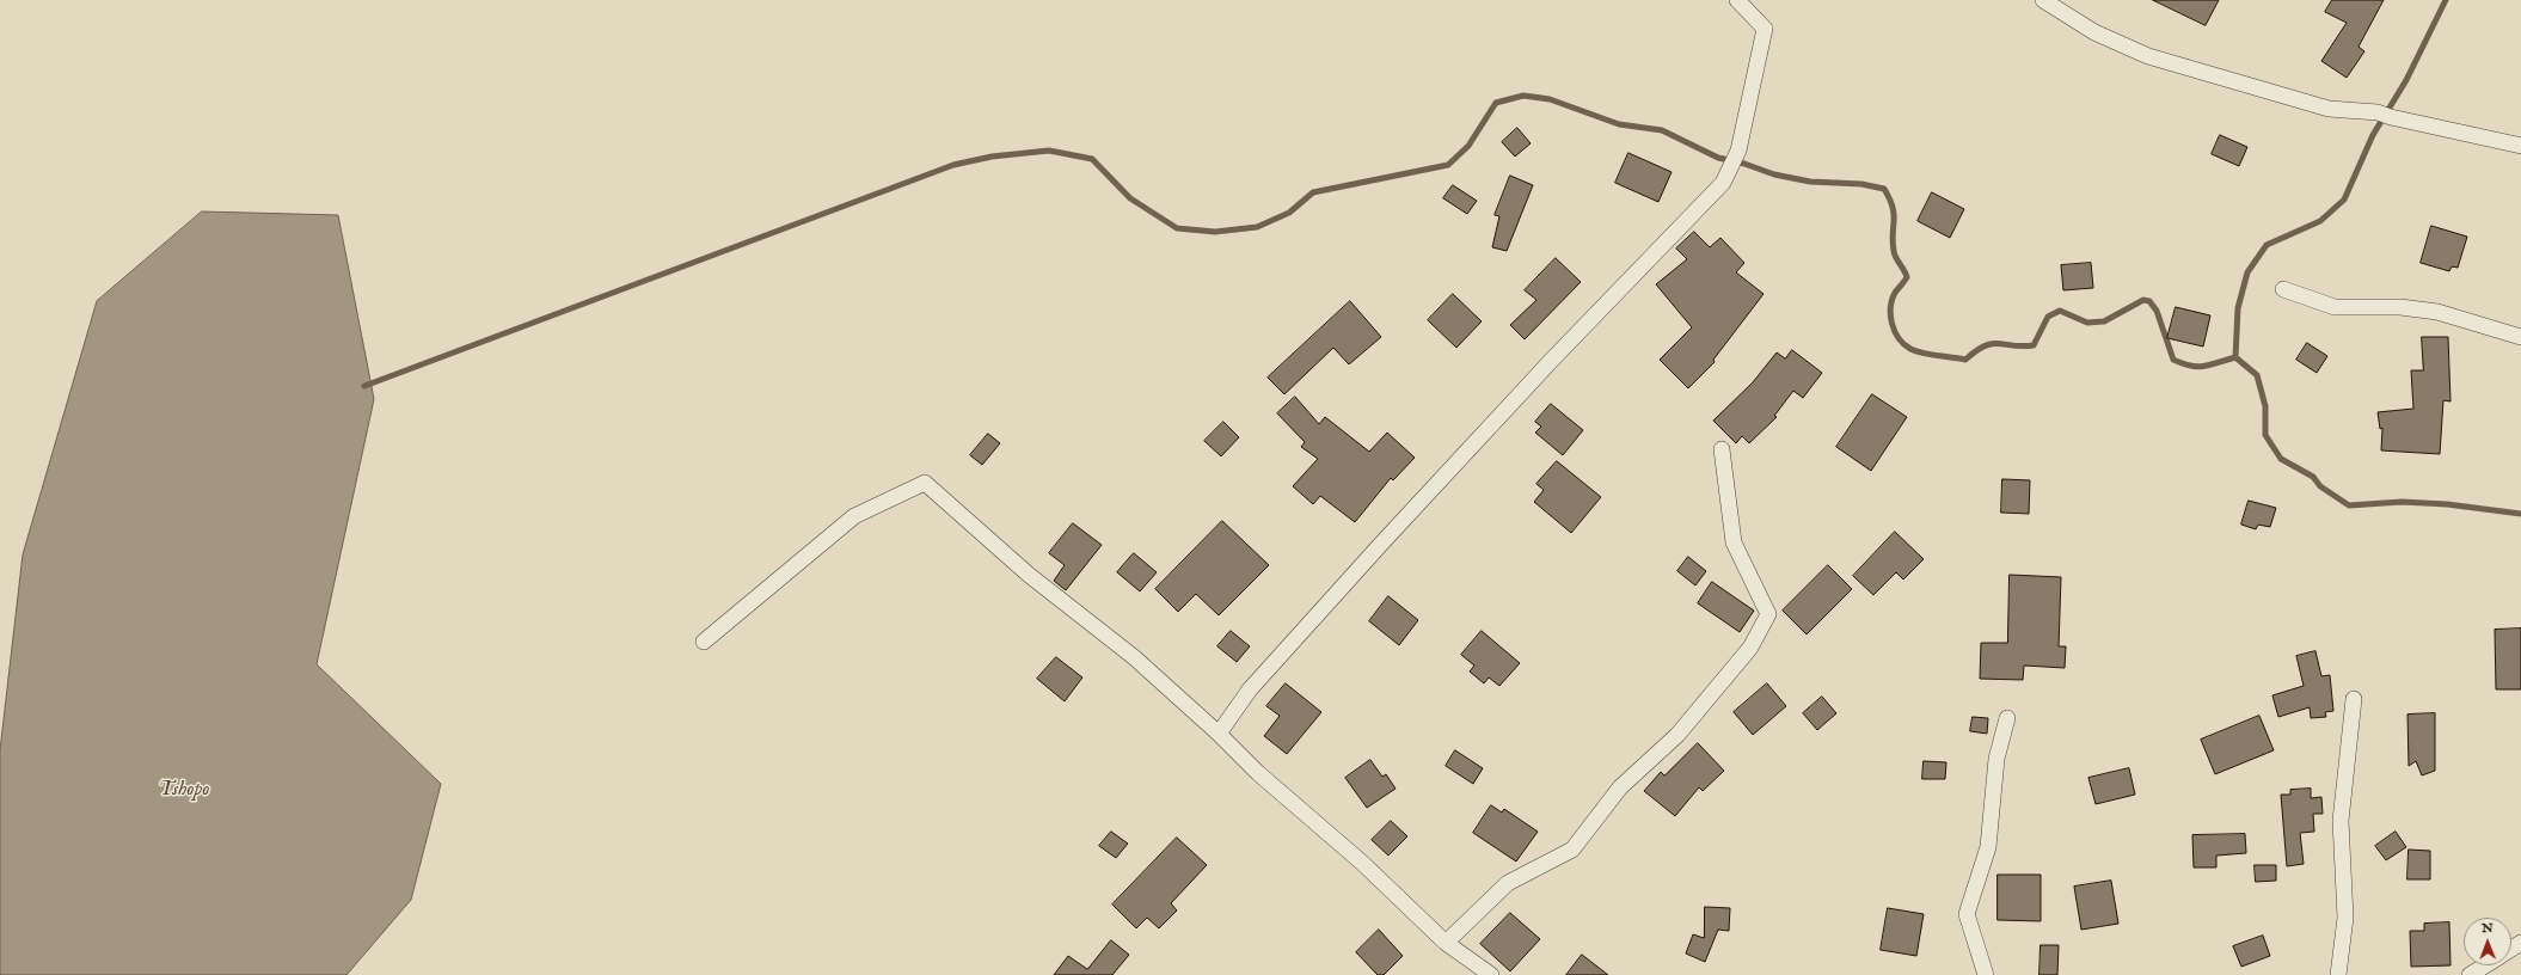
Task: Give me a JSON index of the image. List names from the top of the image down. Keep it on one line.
{"water":["Tshopo"],"north":"top"}
